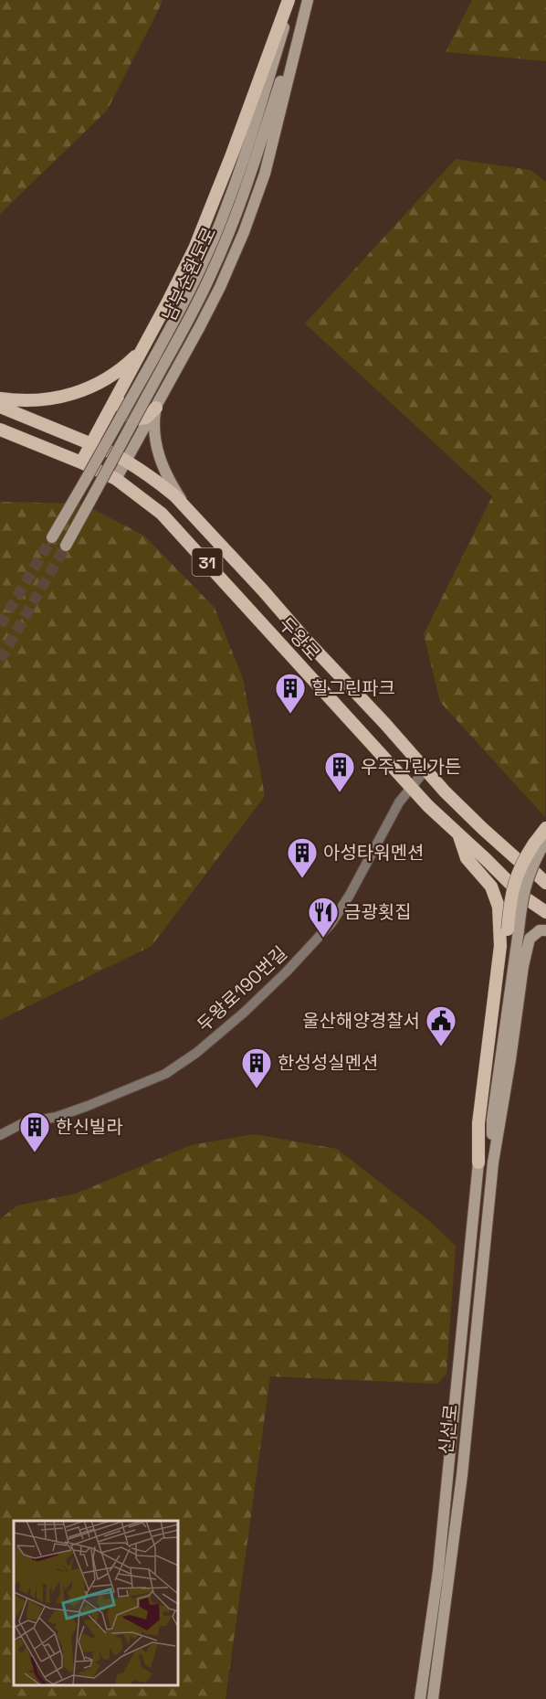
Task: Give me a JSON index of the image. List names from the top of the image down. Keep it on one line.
{"streets":{"main road":["남부순환도로","31","두왕로","신선로"],"street":["두왕로190번길"]},"crossings":[["두왕로","두왕로190번길"]],"places":{"building":["힐그린파크","우주그린가든","아성타워멘션","한성성실멘션","한신빌라"],"restaurant":["금광횟집"],"public building":["울산해양경찰서"]}}
